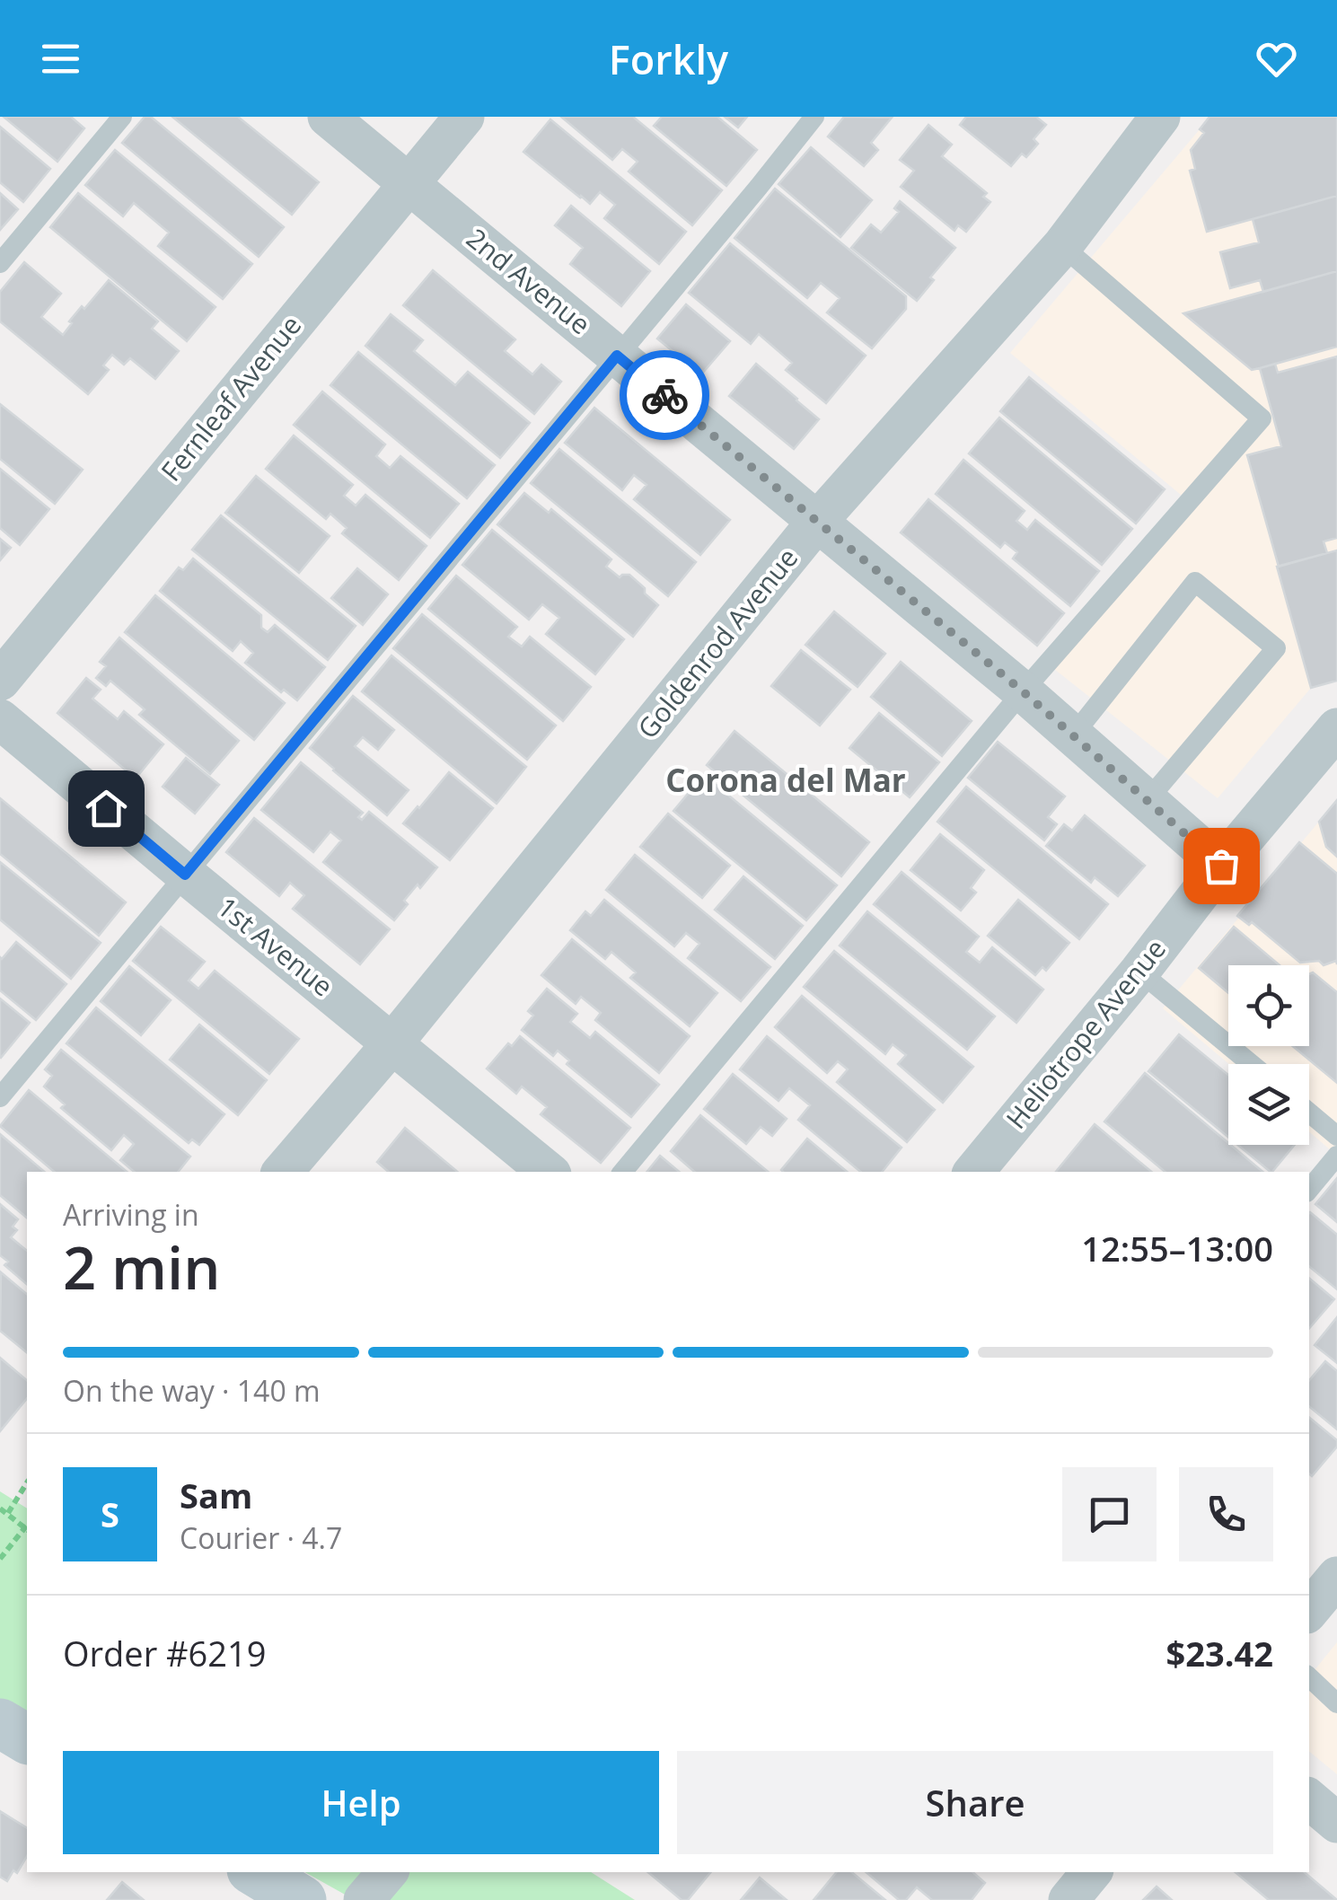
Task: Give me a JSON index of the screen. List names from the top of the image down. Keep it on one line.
{"streets":{"street":["2nd Avenue","Fernleaf Avenue","Goldenrod Avenue","1st Avenue","Heliotrope Avenue"]},"crossings":[["2nd Avenue","Fernleaf Avenue"],["2nd Avenue","Goldenrod Avenue"],["2nd Avenue","Heliotrope Avenue"],["Goldenrod Avenue","1st Avenue"]],"districts":["Corona del Mar"],"page":{"header":"Forkly","heading":["2 min","Arriving in","12:55–13:00"],"panel":["Sam","Courier · 4.7","Order #6219","$23.42"],"bar":"On the way · 140 m","round":"S","buttons":["Help","Share"]}}
